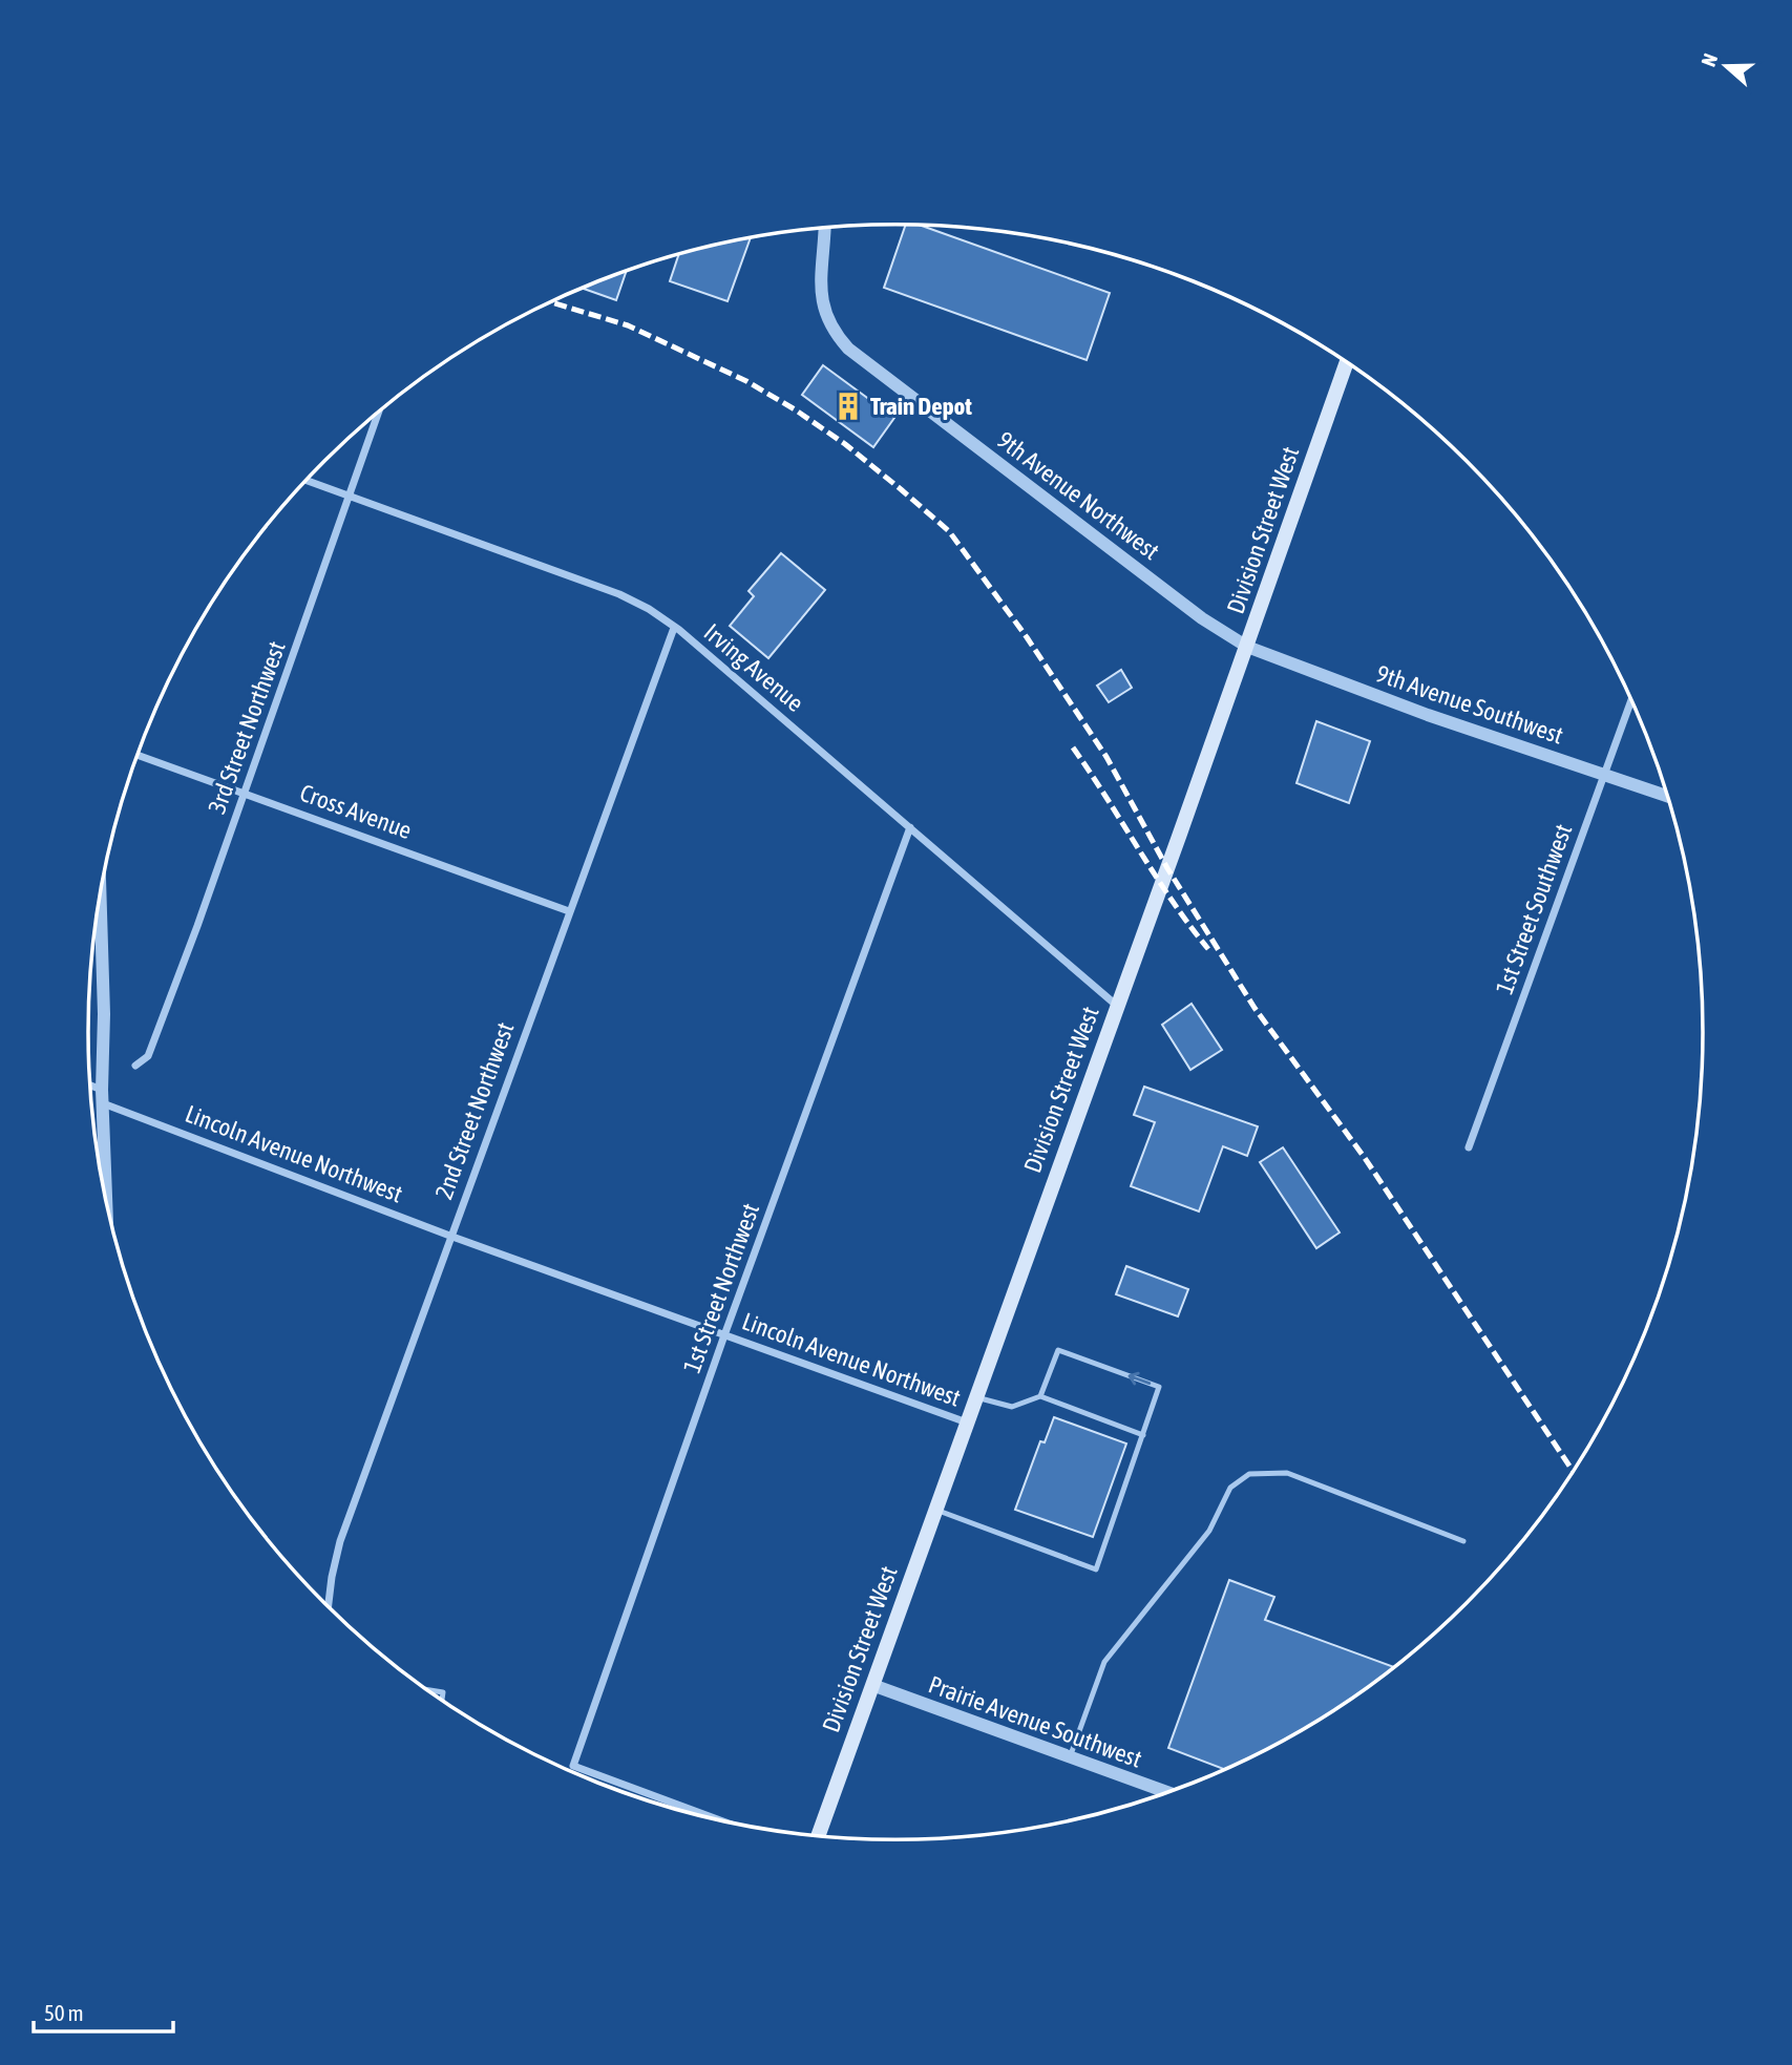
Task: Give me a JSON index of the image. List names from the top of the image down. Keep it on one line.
{"streets":{"main road":["Division Street West"],"street":["9th Avenue Northwest","Irving Avenue","9th Avenue Southwest","3rd Street Northwest","Cross Avenue","1st Street Southwest","2nd Street Northwest","Lincoln Avenue Northwest","1st Street Northwest","Prairie Avenue Southwest"]},"crossings":[["9th Avenue Northwest","Division Street West"],["9th Avenue Northwest","9th Avenue Southwest"],["Division Street West","Irving Avenue"],["Division Street West","9th Avenue Southwest"],["Division Street West","Lincoln Avenue Northwest"],["Division Street West","Prairie Avenue Southwest"],["Irving Avenue","3rd Street Northwest"],["Irving Avenue","2nd Street Northwest"],["Irving Avenue","1st Street Northwest"],["9th Avenue Southwest","1st Street Southwest"],["3rd Street Northwest","Cross Avenue"],["Cross Avenue","2nd Street Northwest"],["2nd Street Northwest","Lincoln Avenue Northwest"],["Lincoln Avenue Northwest","1st Street Northwest"]],"places":{"building":["Train Depot"]},"scale_bar":"50 m","north":"left"}
